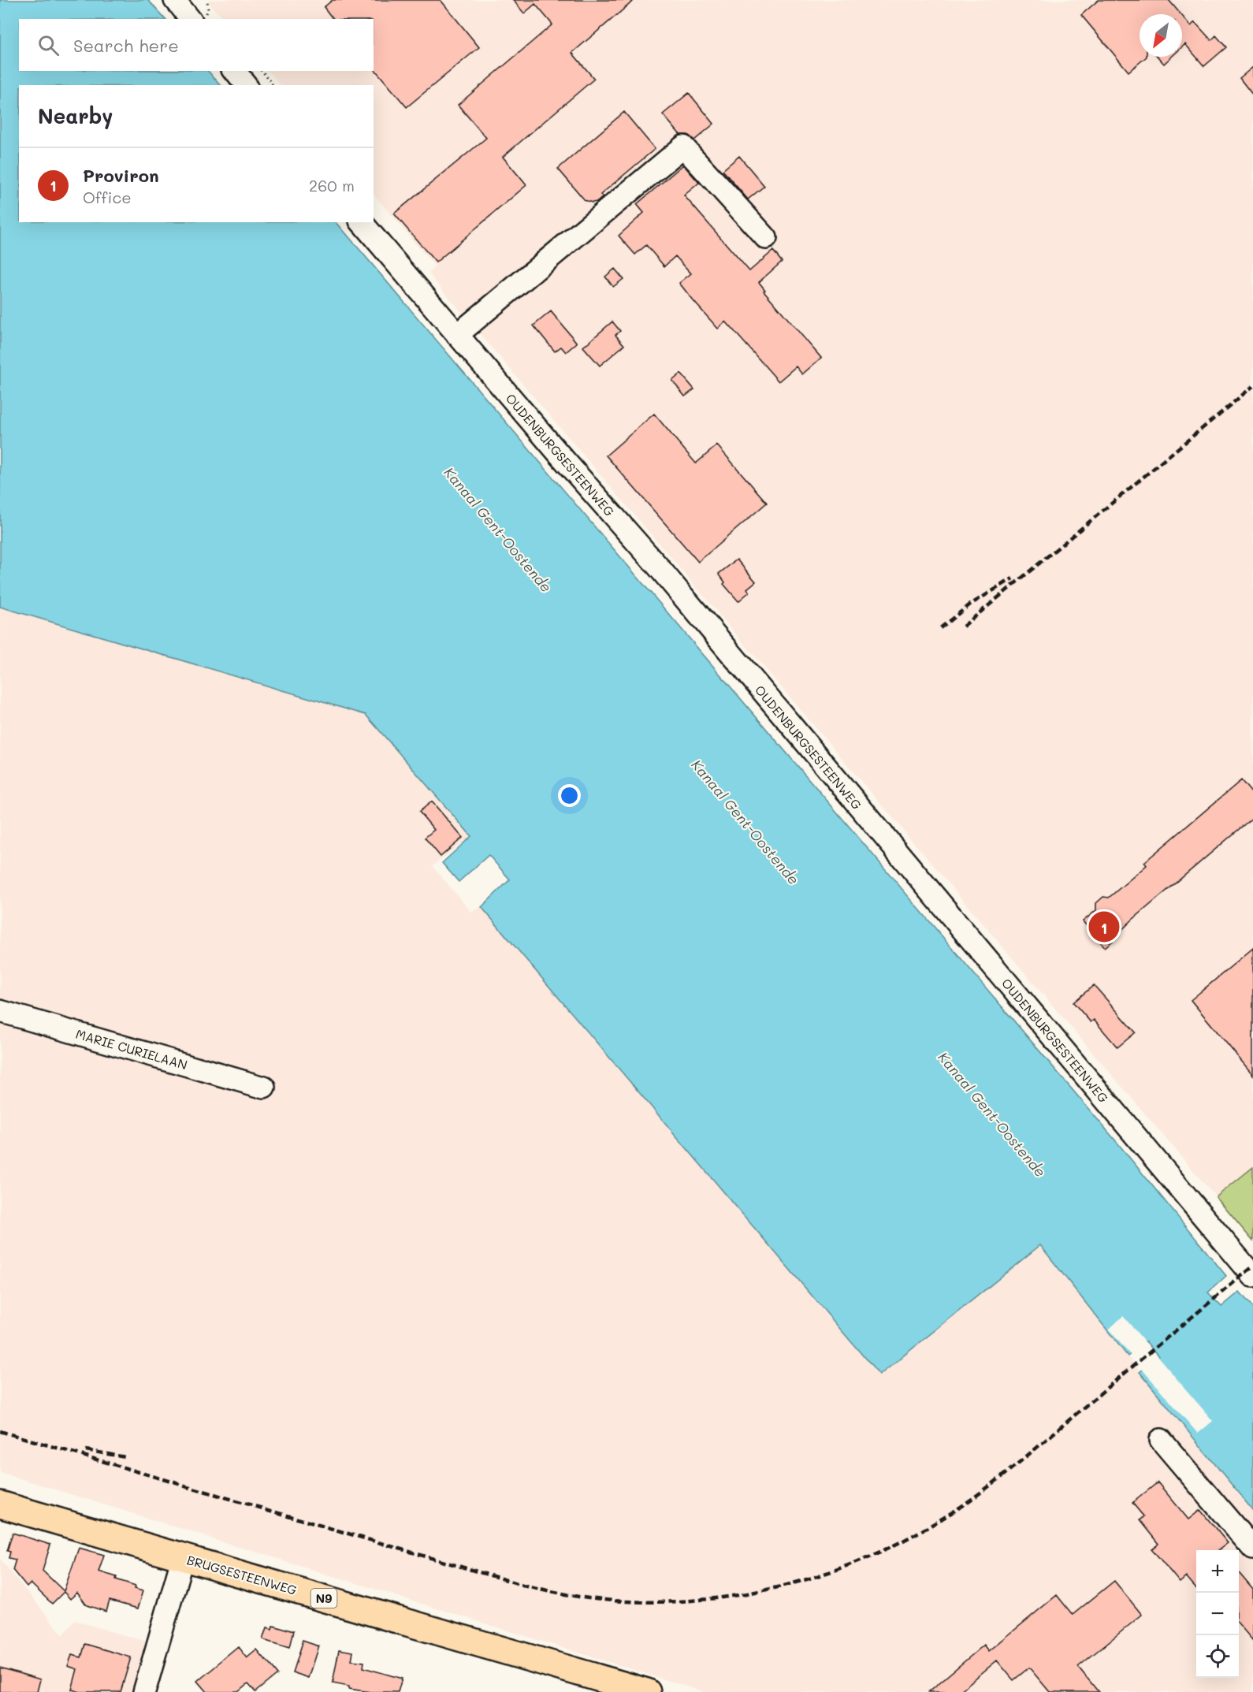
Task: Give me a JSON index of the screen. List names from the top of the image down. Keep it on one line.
{"streets":{"main road":["BRUGSESTEENWEG","N9"],"street":["OUDENBURGSESTEENWEG","MARIE CURIELAAN"]},"water":["Kanaal Gent-Oostende"],"north":"bottom left","page":{"search":"Search here","heading":"Nearby","list":[{"mark":"1","name":"Proviron","note":"Office","value":"260 m"}],"pins":"1","map_buttons":["+","−"]}}
